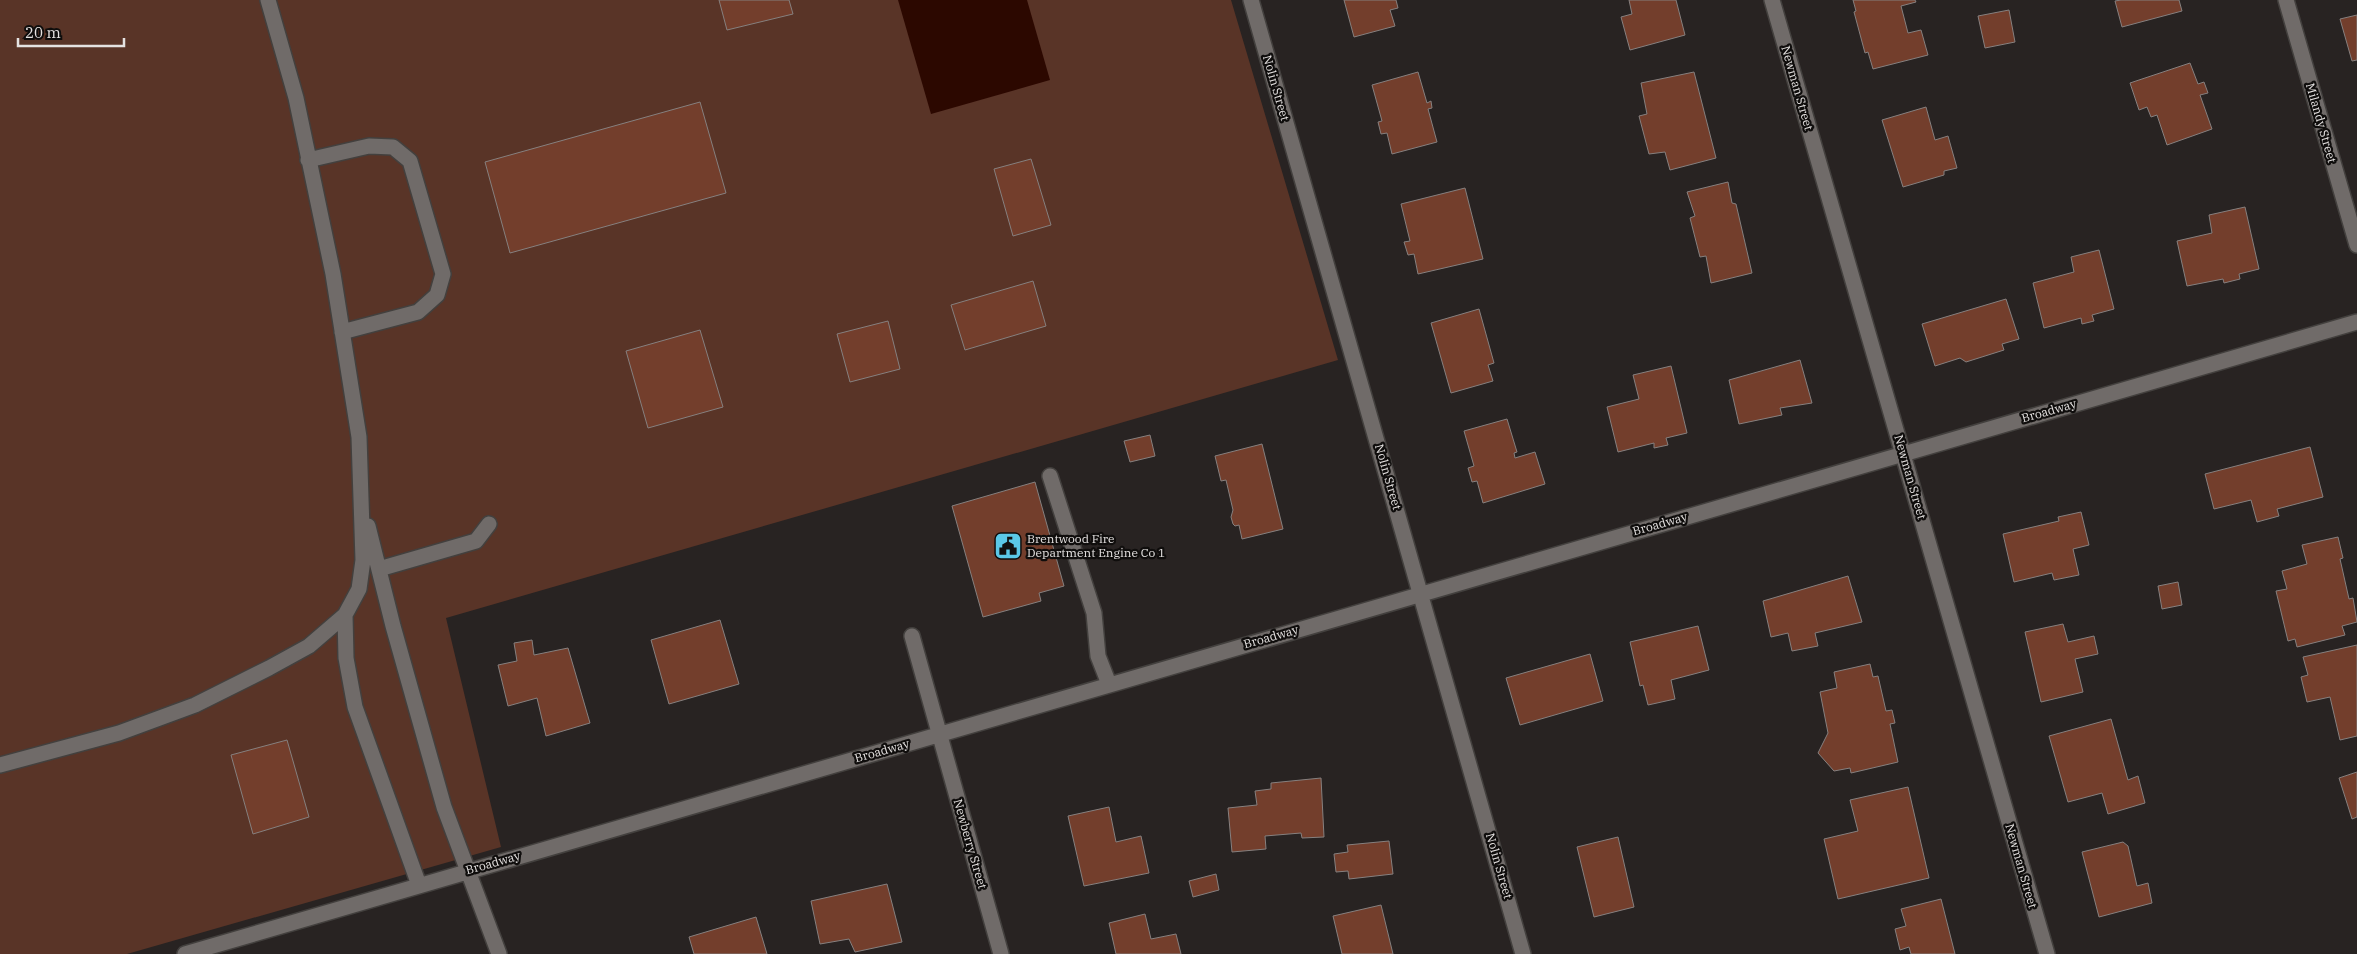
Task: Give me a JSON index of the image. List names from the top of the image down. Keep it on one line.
{"streets":{"street":["Nolin Street","Newman Street","Milandy Street","Broadway","Newberry Street"]},"crossings":[["Nolin Street","Broadway"],["Newman Street","Broadway"],["Broadway","Newberry Street"]],"places":{"public building":["Brentwood Fire Department Engine Co 1"]},"scale_bar":"20 m"}
